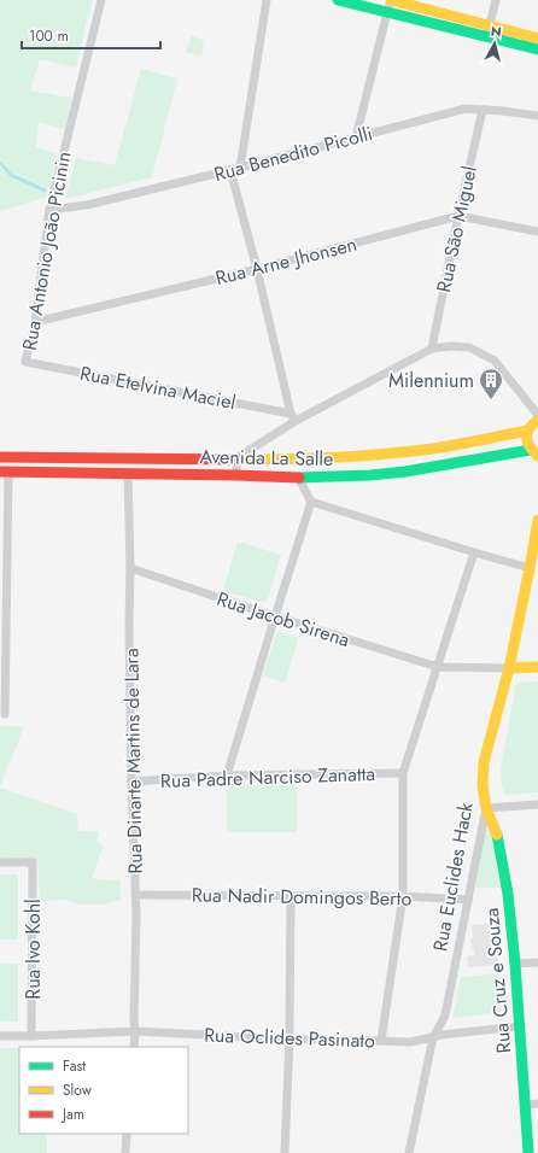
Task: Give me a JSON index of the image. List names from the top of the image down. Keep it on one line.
{"streets":{"main road":["Avenida La Salle","Rua Euclides Hack","Rua Cruz e Souza"],"street":["Rua Benedito Picolli","Rua São Miguel","Rua Antonio João Picinin","Rua Arne Jhonsen","Rua Etelvina Maciel","Rua Jacob Sirena","Rua Dinarte Martins de Lara","Rua Padre Narciso Zanatta","Rua Nadir Domingos Berto","Rua Ivo Kohl","Rua Oclides Pasinato"]},"crossings":[["Rua Benedito Picolli","Rua São Miguel"],["Rua Benedito Picolli","Rua Antonio João Picinin"],["Rua São Miguel","Rua Arne Jhonsen"],["Rua Antonio João Picinin","Rua Arne Jhonsen"],["Rua Antonio João Picinin","Rua Etelvina Maciel"],["Avenida La Salle","Rua Dinarte Martins de Lara"],["Rua Jacob Sirena","Rua Dinarte Martins de Lara"],["Rua Jacob Sirena","Rua Euclides Hack"],["Rua Dinarte Martins de Lara","Rua Padre Narciso Zanatta"],["Rua Dinarte Martins de Lara","Rua Nadir Domingos Berto"],["Rua Dinarte Martins de Lara","Rua Oclides Pasinato"],["Rua Euclides Hack","Rua Nadir Domingos Berto"],["Rua Euclides Hack","Rua Cruz e Souza"],["Rua Euclides Hack","Rua Oclides Pasinato"],["Rua Ivo Kohl","Rua Oclides Pasinato"],["Rua Cruz e Souza","Rua Oclides Pasinato"]],"places":{"building":["Milennium"]},"legend":["Fast","Slow","Jam"],"scale_bar":"100 m","north":"top"}
